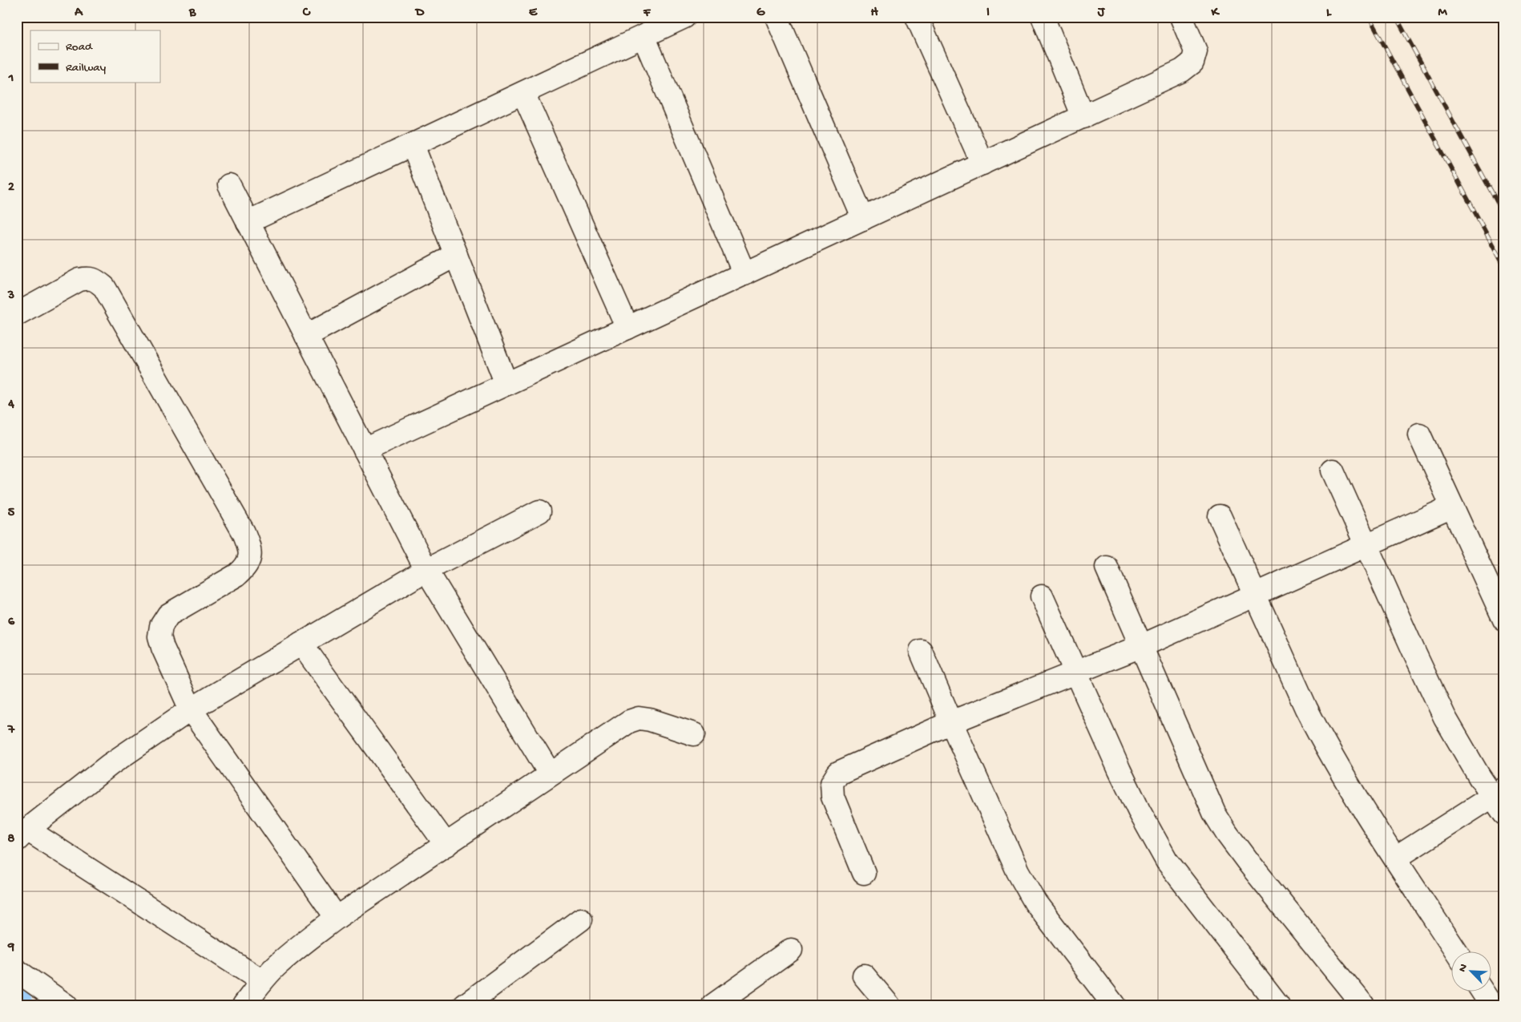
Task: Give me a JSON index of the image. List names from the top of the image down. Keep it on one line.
{"legend":["Road","Railway"],"north":"top left","grid":{"columns":["A","B","C","D","E","F","G","H","I","J","K","L","M"],"rows":["1","2","3","4","5","6","7","8","9"]}}
